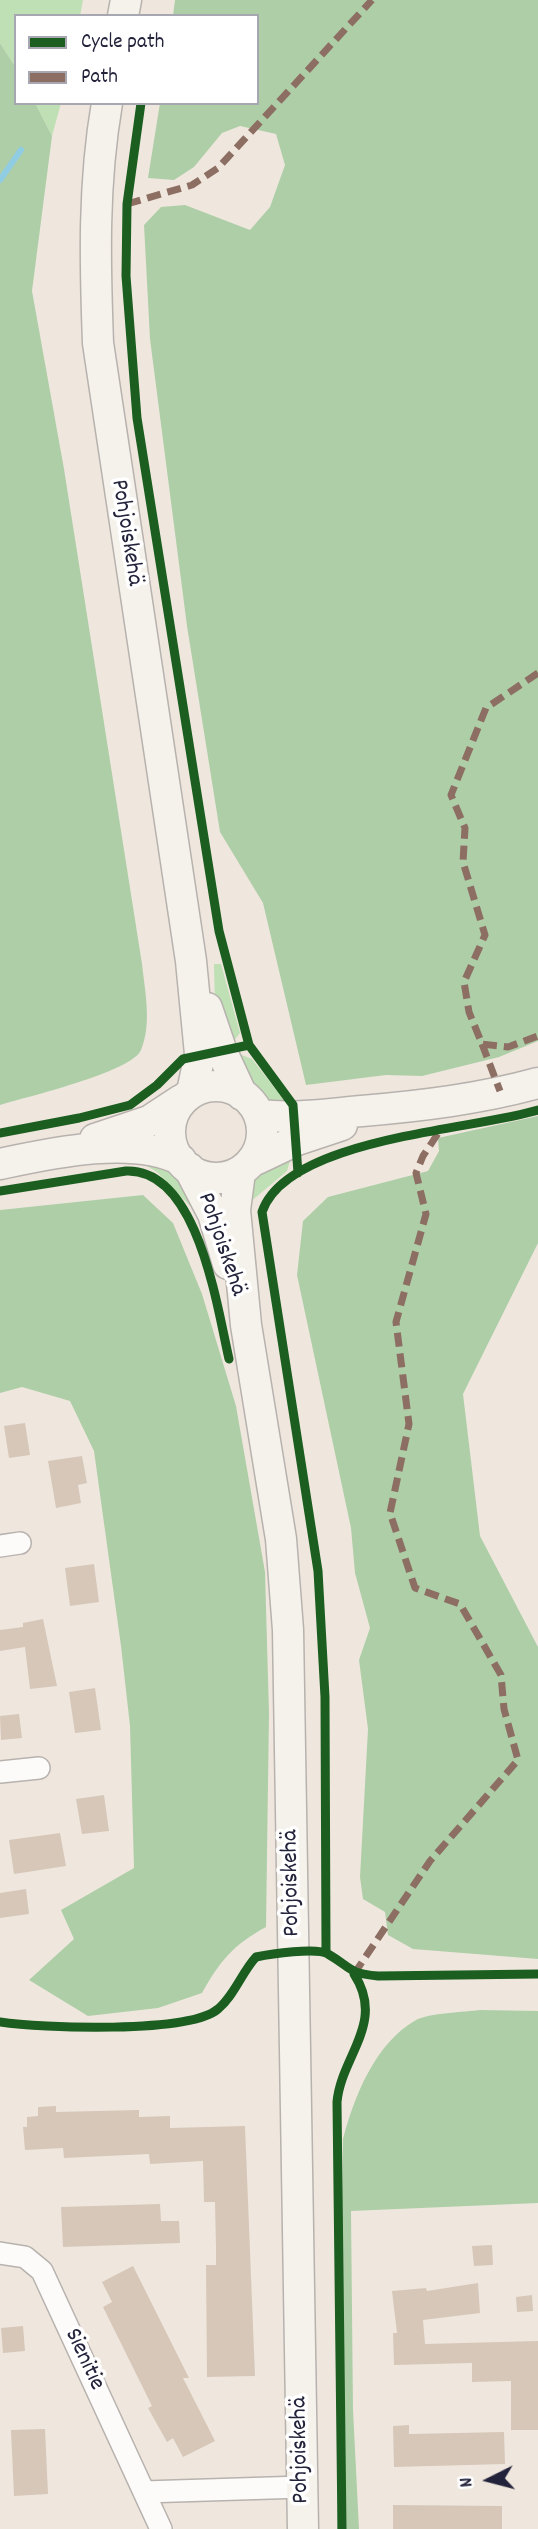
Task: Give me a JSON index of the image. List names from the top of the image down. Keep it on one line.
{"streets":{"main road":["Pohjoiskehä"],"street":["Sienitie"]},"legend":["Cycle path","Path"],"north":"left"}
